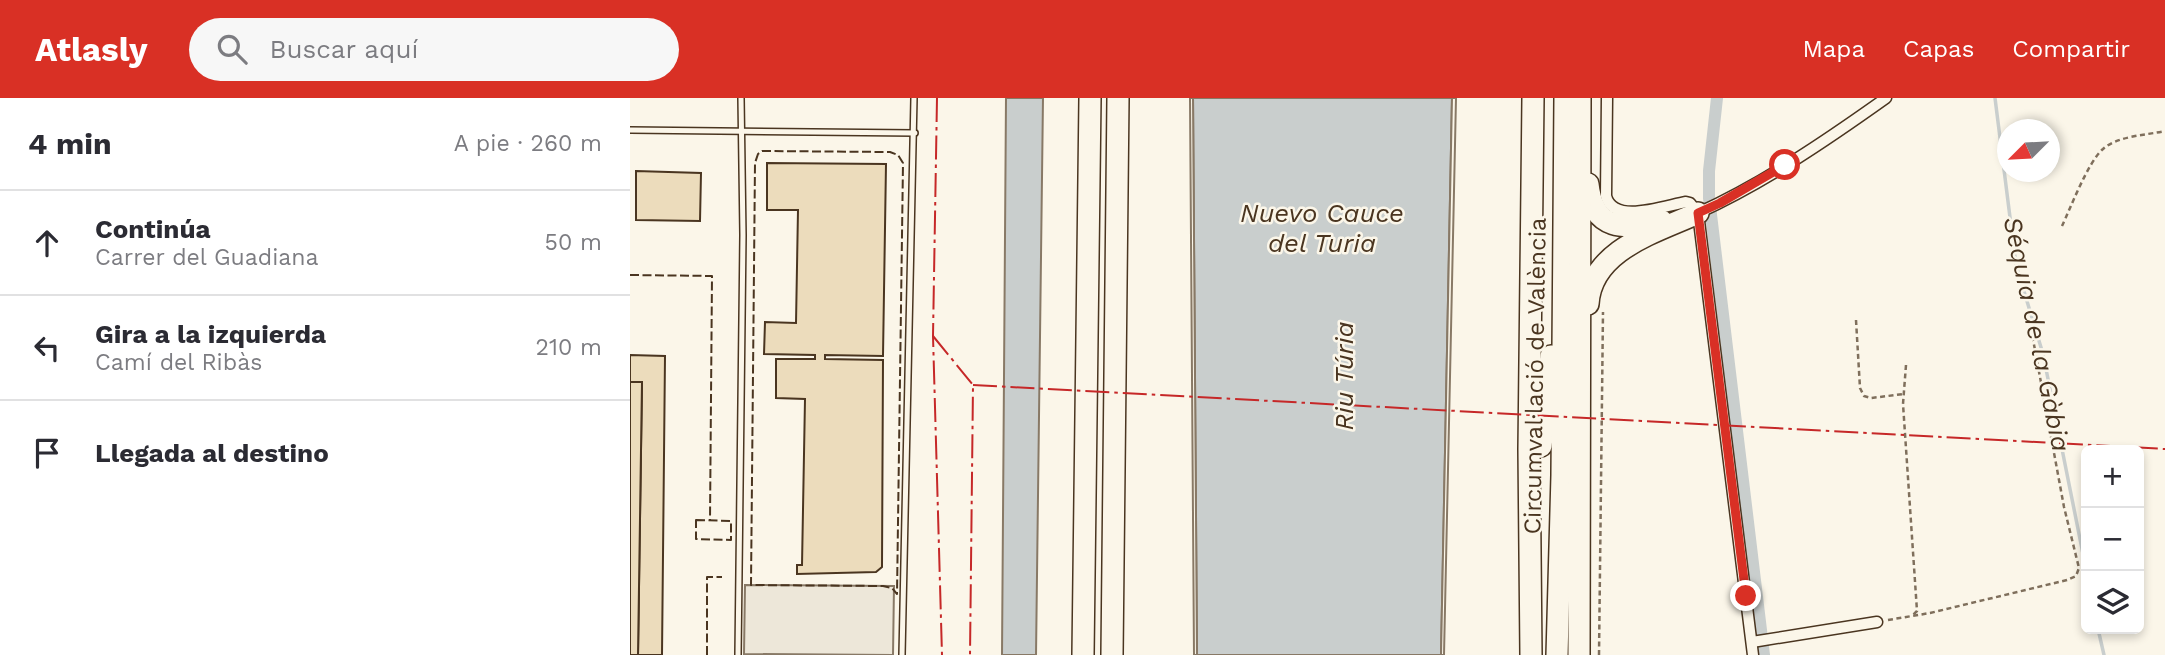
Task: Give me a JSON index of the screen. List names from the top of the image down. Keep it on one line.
{"streets":{"highway":["Circumval·lació de València"]},"water":["Nuevo Cauce del Turia","Séquia de la Gàbia","Riu Túria"],"north":"bottom left","page":{"header":"Atlasly","search":"Buscar aquí","nav":["Mapa","Capas","Compartir"],"heading":["4 min","A pie · 260 m"],"list":[["Continúa","Carrer del Guadiana","50 m"],["Gira a la izquierda","Camí del Ribàs","210 m"],"Llegada al destino"],"map_buttons":["+","−"]}}
